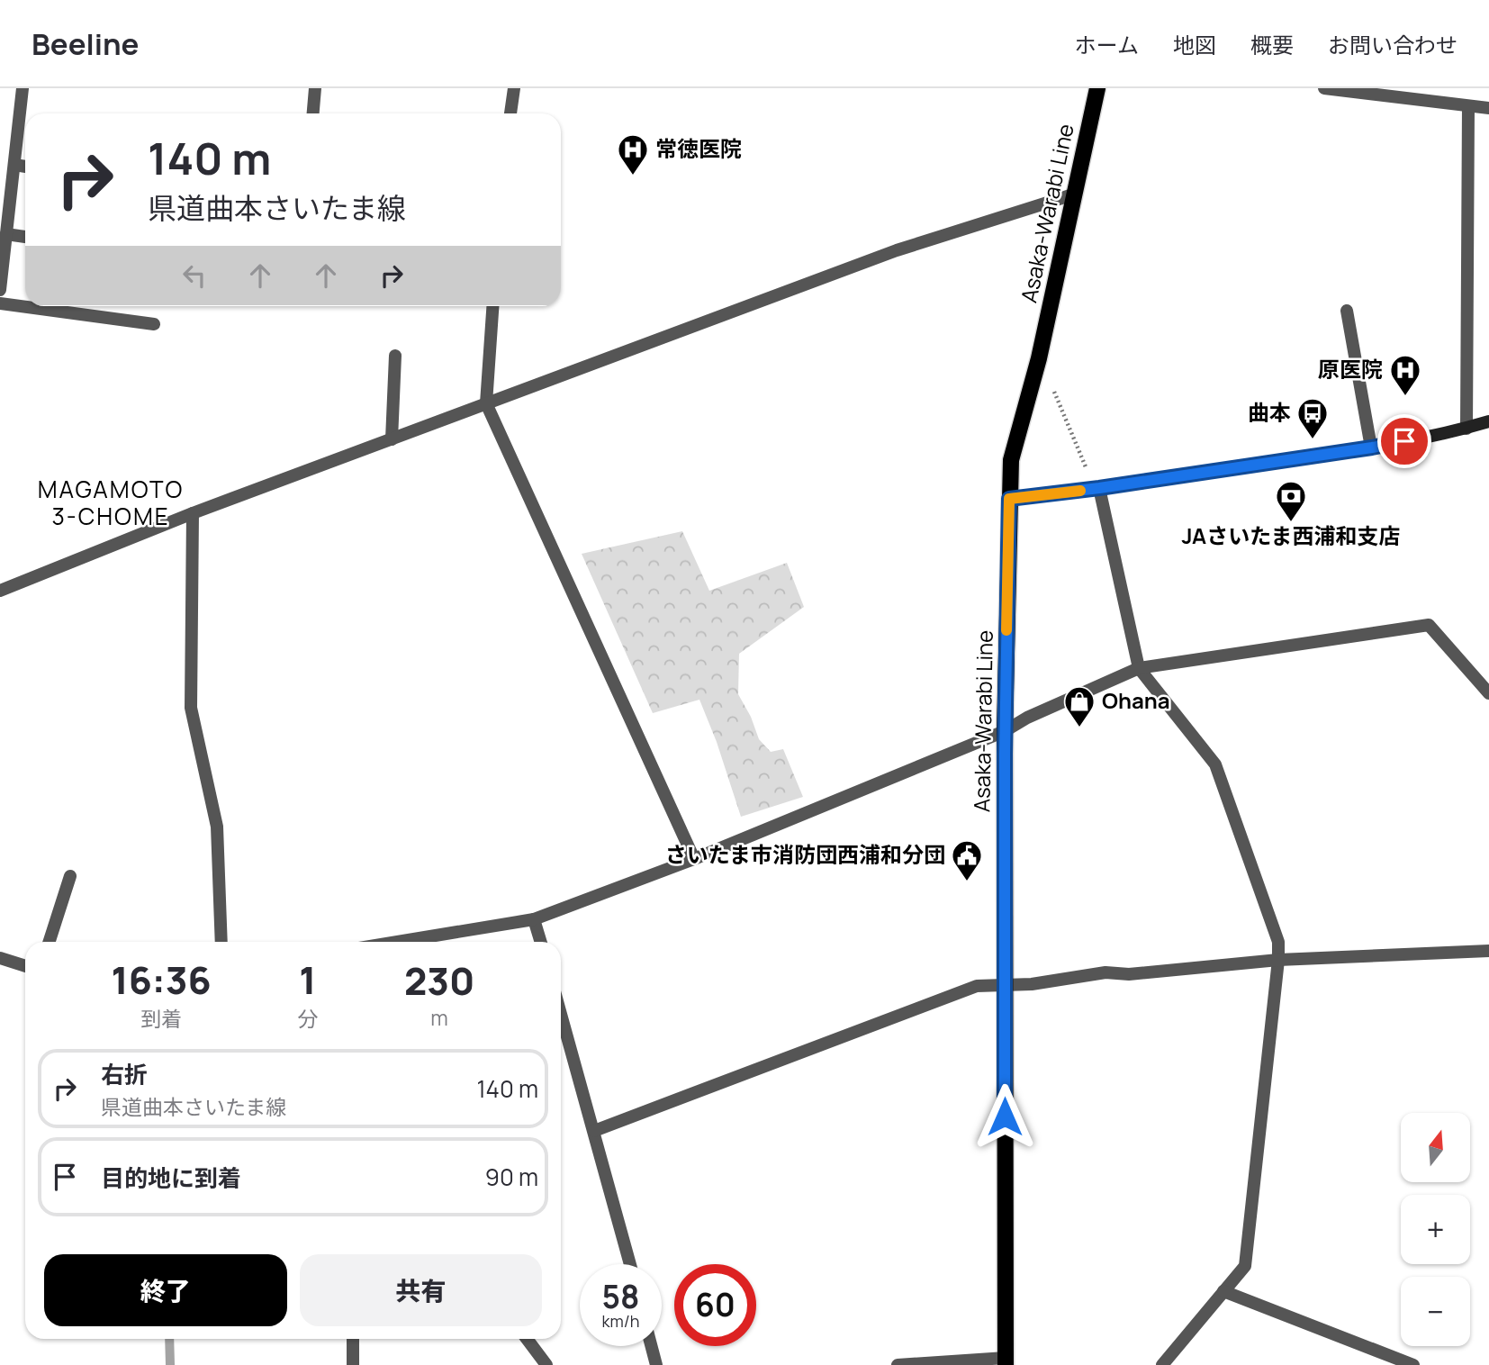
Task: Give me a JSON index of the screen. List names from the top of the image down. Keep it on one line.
{"streets":{"main road":["Asaka-Warabi Line"]},"districts":["MAGAMOTO 3-CHOME"],"places":{"hospital":["常徳医院","原医院"],"bus stop":["曲本"],"bank":["JAさいたま西浦和支店"],"shop":["Ohana"],"public building":["さいたま市消防団西浦和分団"]},"north":"top","page":{"header":"Beeline","nav":["ホーム","地図","概要","お問い合わせ"],"turn":["140 m","県道曲本さいたま線"],"eta":["16:36","到着","1","分","230","m"],"list":[{"name":"右折","note":"県道曲本さいたま線","value":"140 m"},{"name":"目的地に到着","value":"90 m"}],"map_buttons":["+","−"],"buttons":["終了","共有"],"speed":"58 km/h","limit":"60"}}
